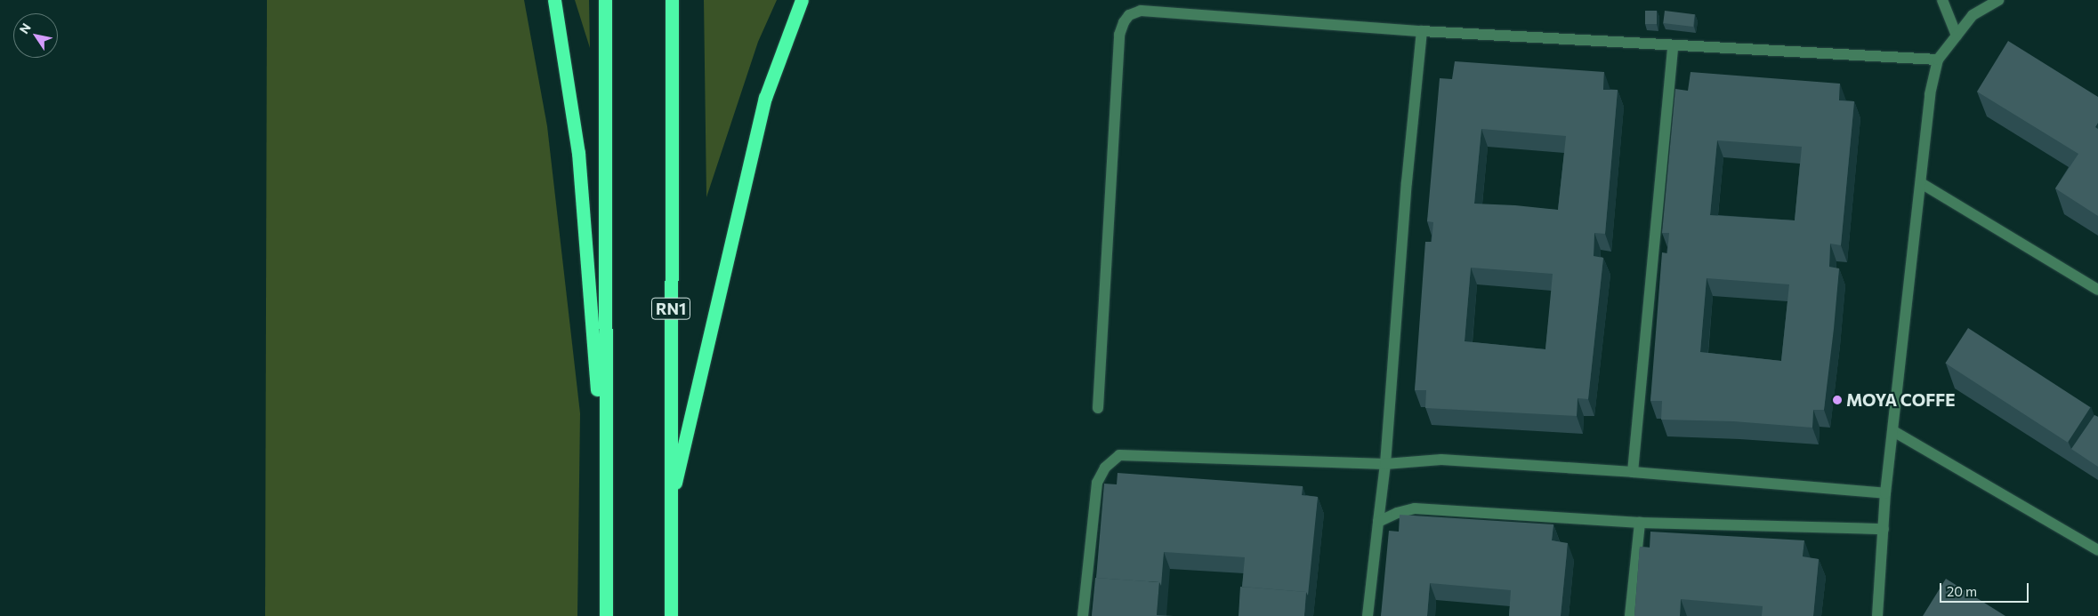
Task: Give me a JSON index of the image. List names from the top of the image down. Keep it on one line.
{"streets":{"highway":["RN1"]},"places":["MOYA COFFE"],"scale_bar":"20 m","north":"top left"}
